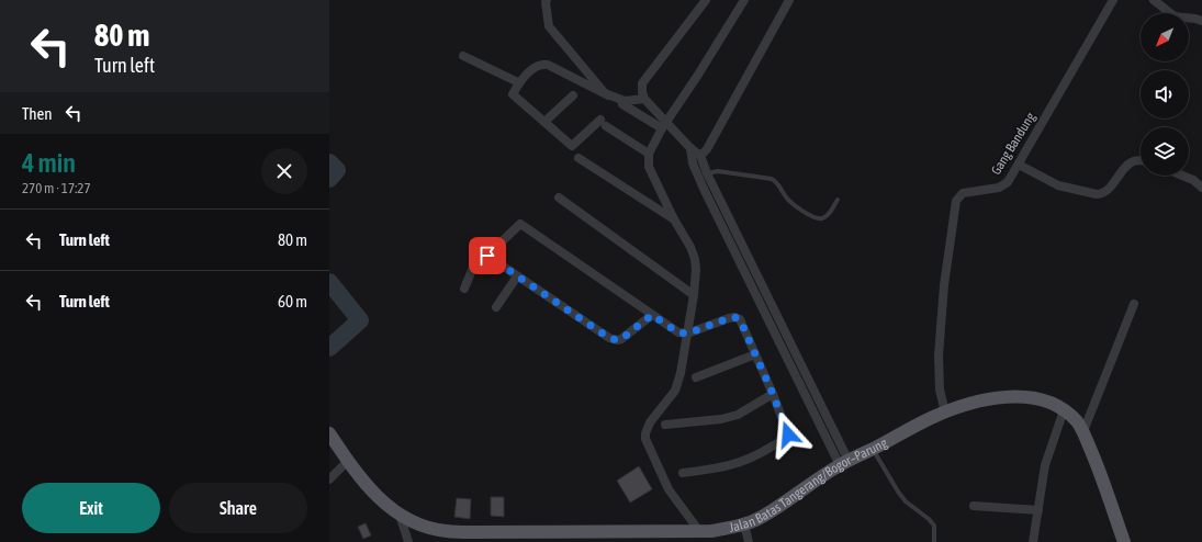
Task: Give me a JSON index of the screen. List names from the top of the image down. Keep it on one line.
{"streets":{"main road":["Jalan Batas Tangerang/Bogor–Parung"],"street":["Gang Bandung"]},"crossings":[["Gang Bandung","Jalan Batas Tangerang/Bogor–Parung"]],"north":"bottom left","page":{"turn":["80 m","Turn left"],"then":"Then","heading":["4 min","270 m · 17:27"],"list":[{"name":"Turn left","value":"80 m"},{"name":"Turn left","value":"60 m"}],"buttons":["Exit","Share"]}}
